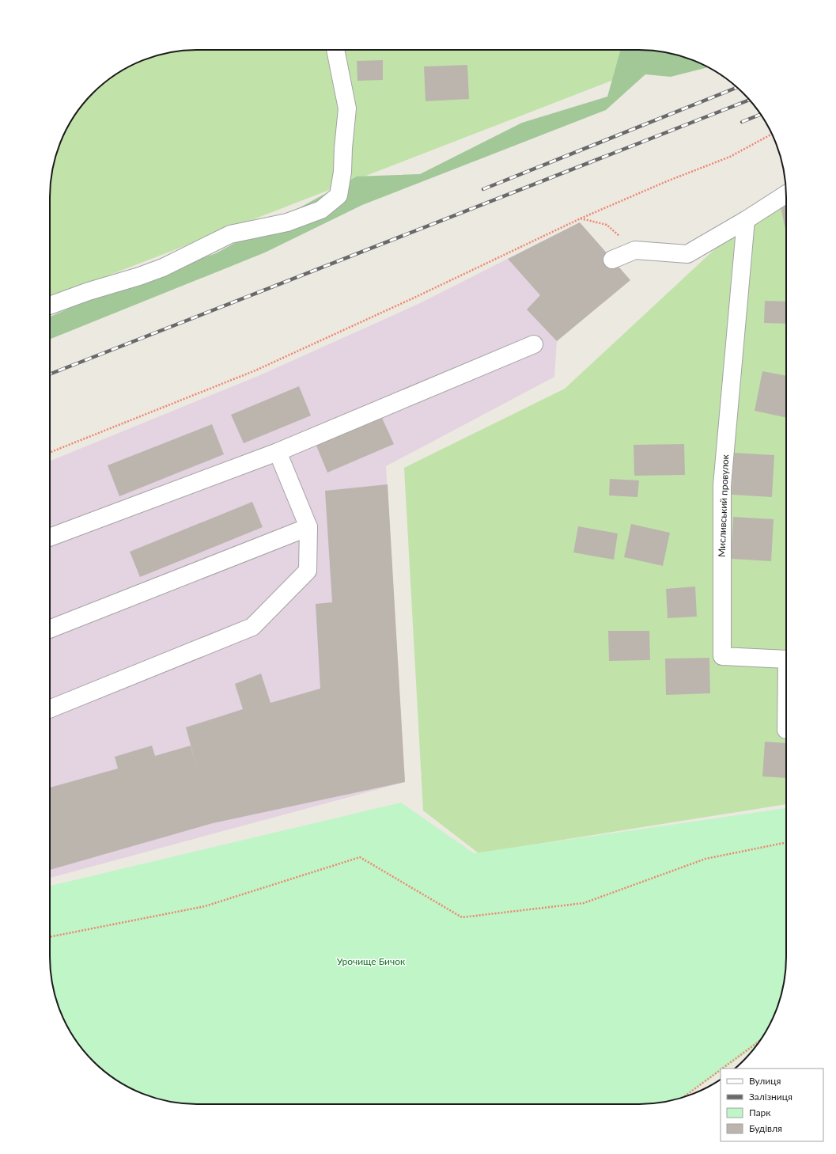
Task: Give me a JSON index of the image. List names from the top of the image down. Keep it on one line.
{"streets":{"street":["Мисливський провулок"]},"parks":["Урочище Бичок"],"legend":["Вулиця","Залізниця","Парк","Будівля"]}
